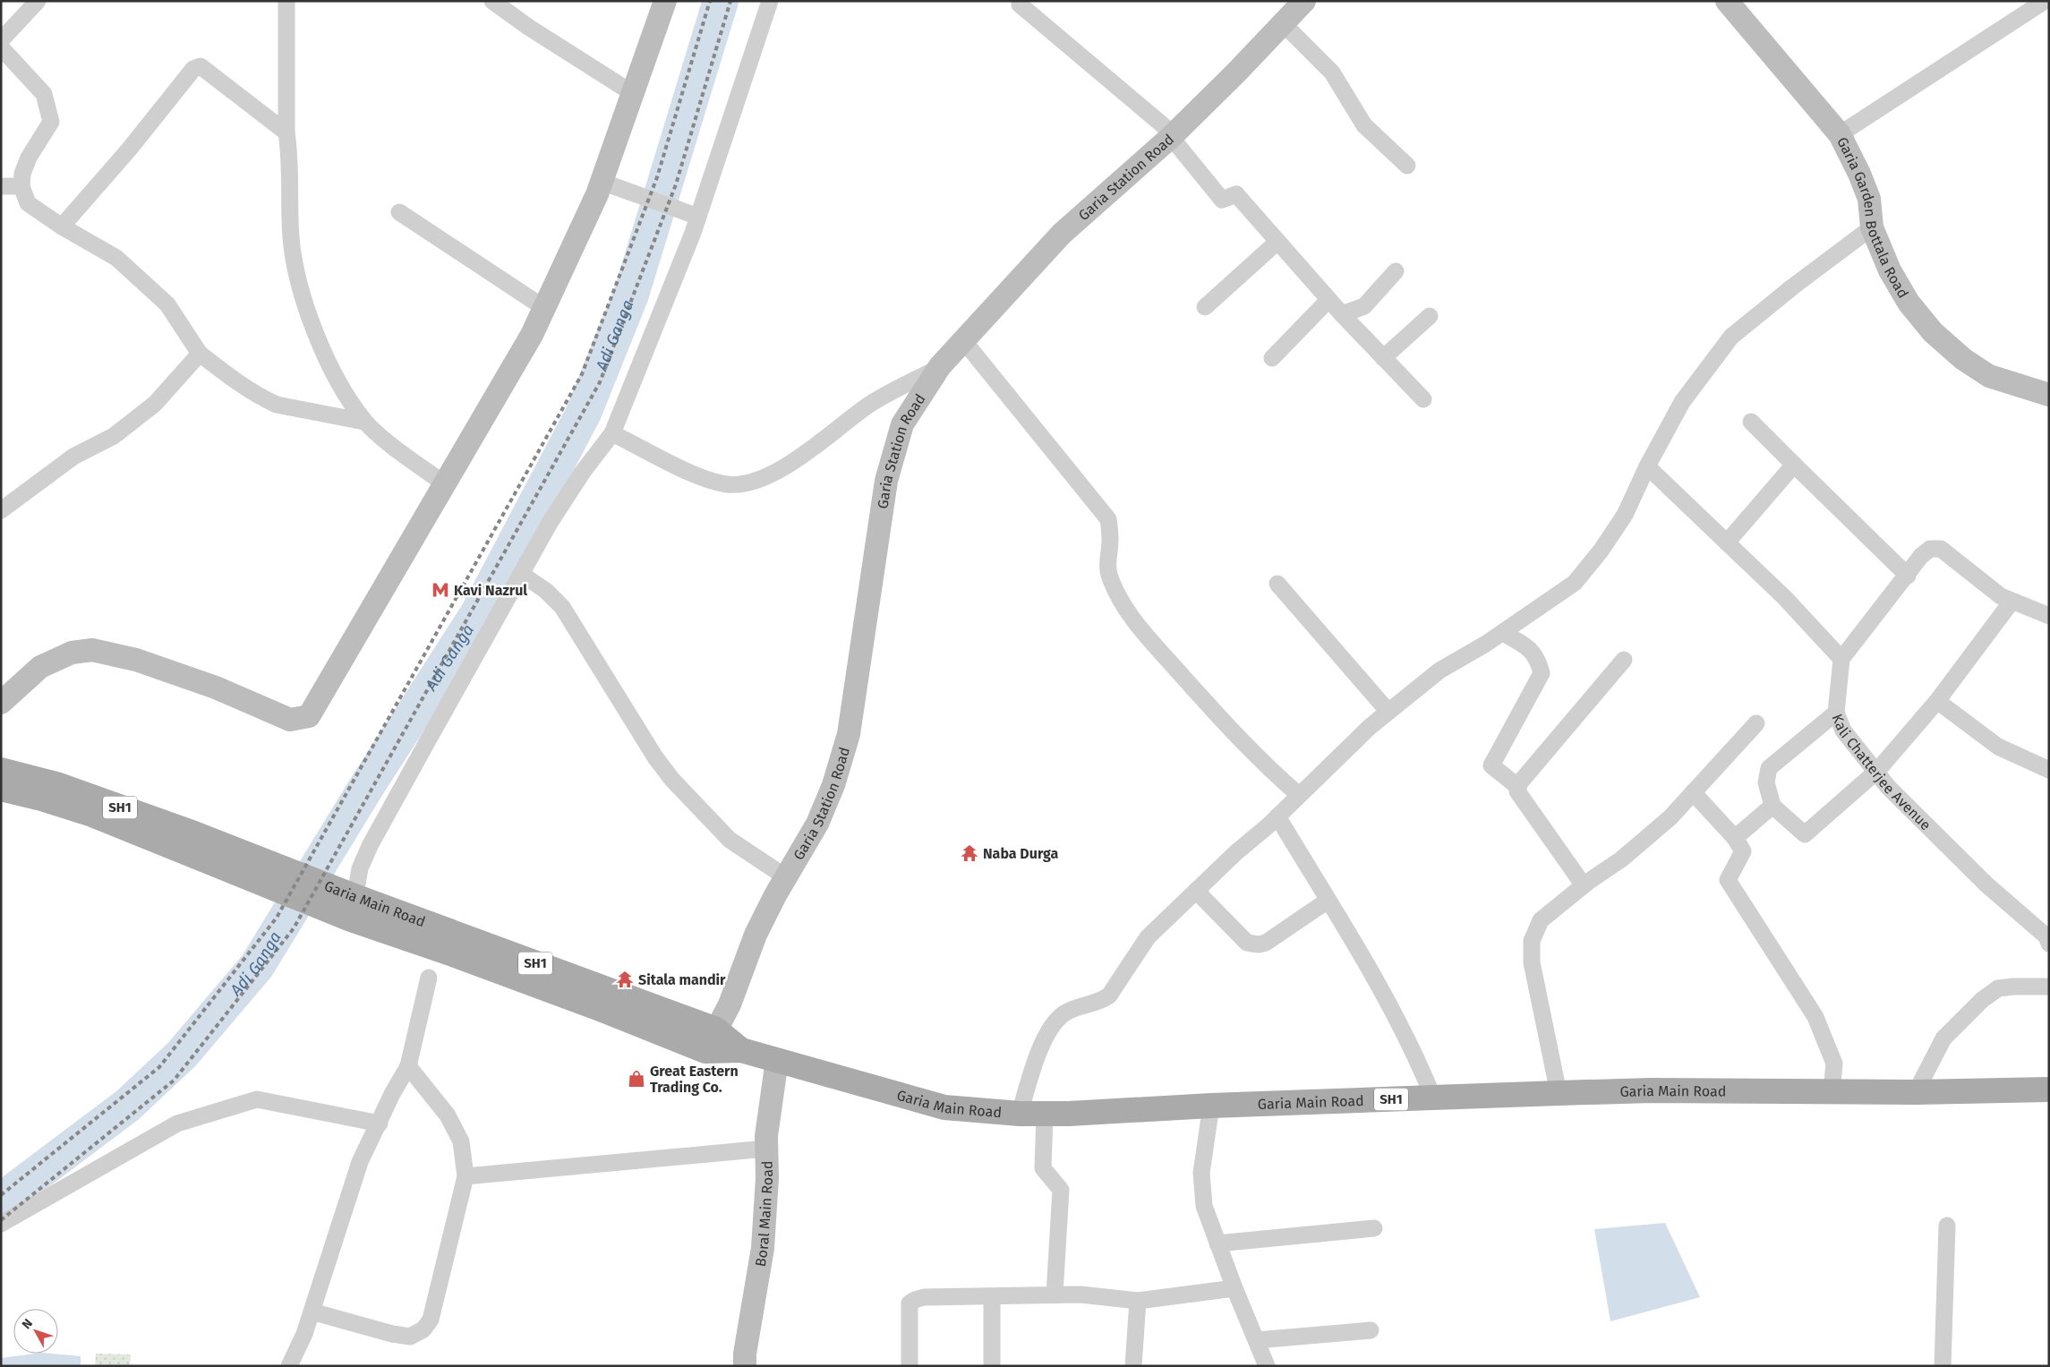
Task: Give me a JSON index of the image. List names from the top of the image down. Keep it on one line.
{"streets":{"main road":["SH1","Garia Main Road"],"street":["Garia Station Road","Garia Garden Bottala Road","Kali Chatterjee Avenue","Boral Main Road"]},"crossings":[["Garia Station Road","Garia Main Road"],["Garia Main Road","Boral Main Road"]],"water":["Adi Ganga"],"places":{"metro station":["Kavi Nazrul"],"temple":["Naba Durga","Sitala mandir"],"shop":["Great Eastern Trading Co."]},"north":"top left"}
